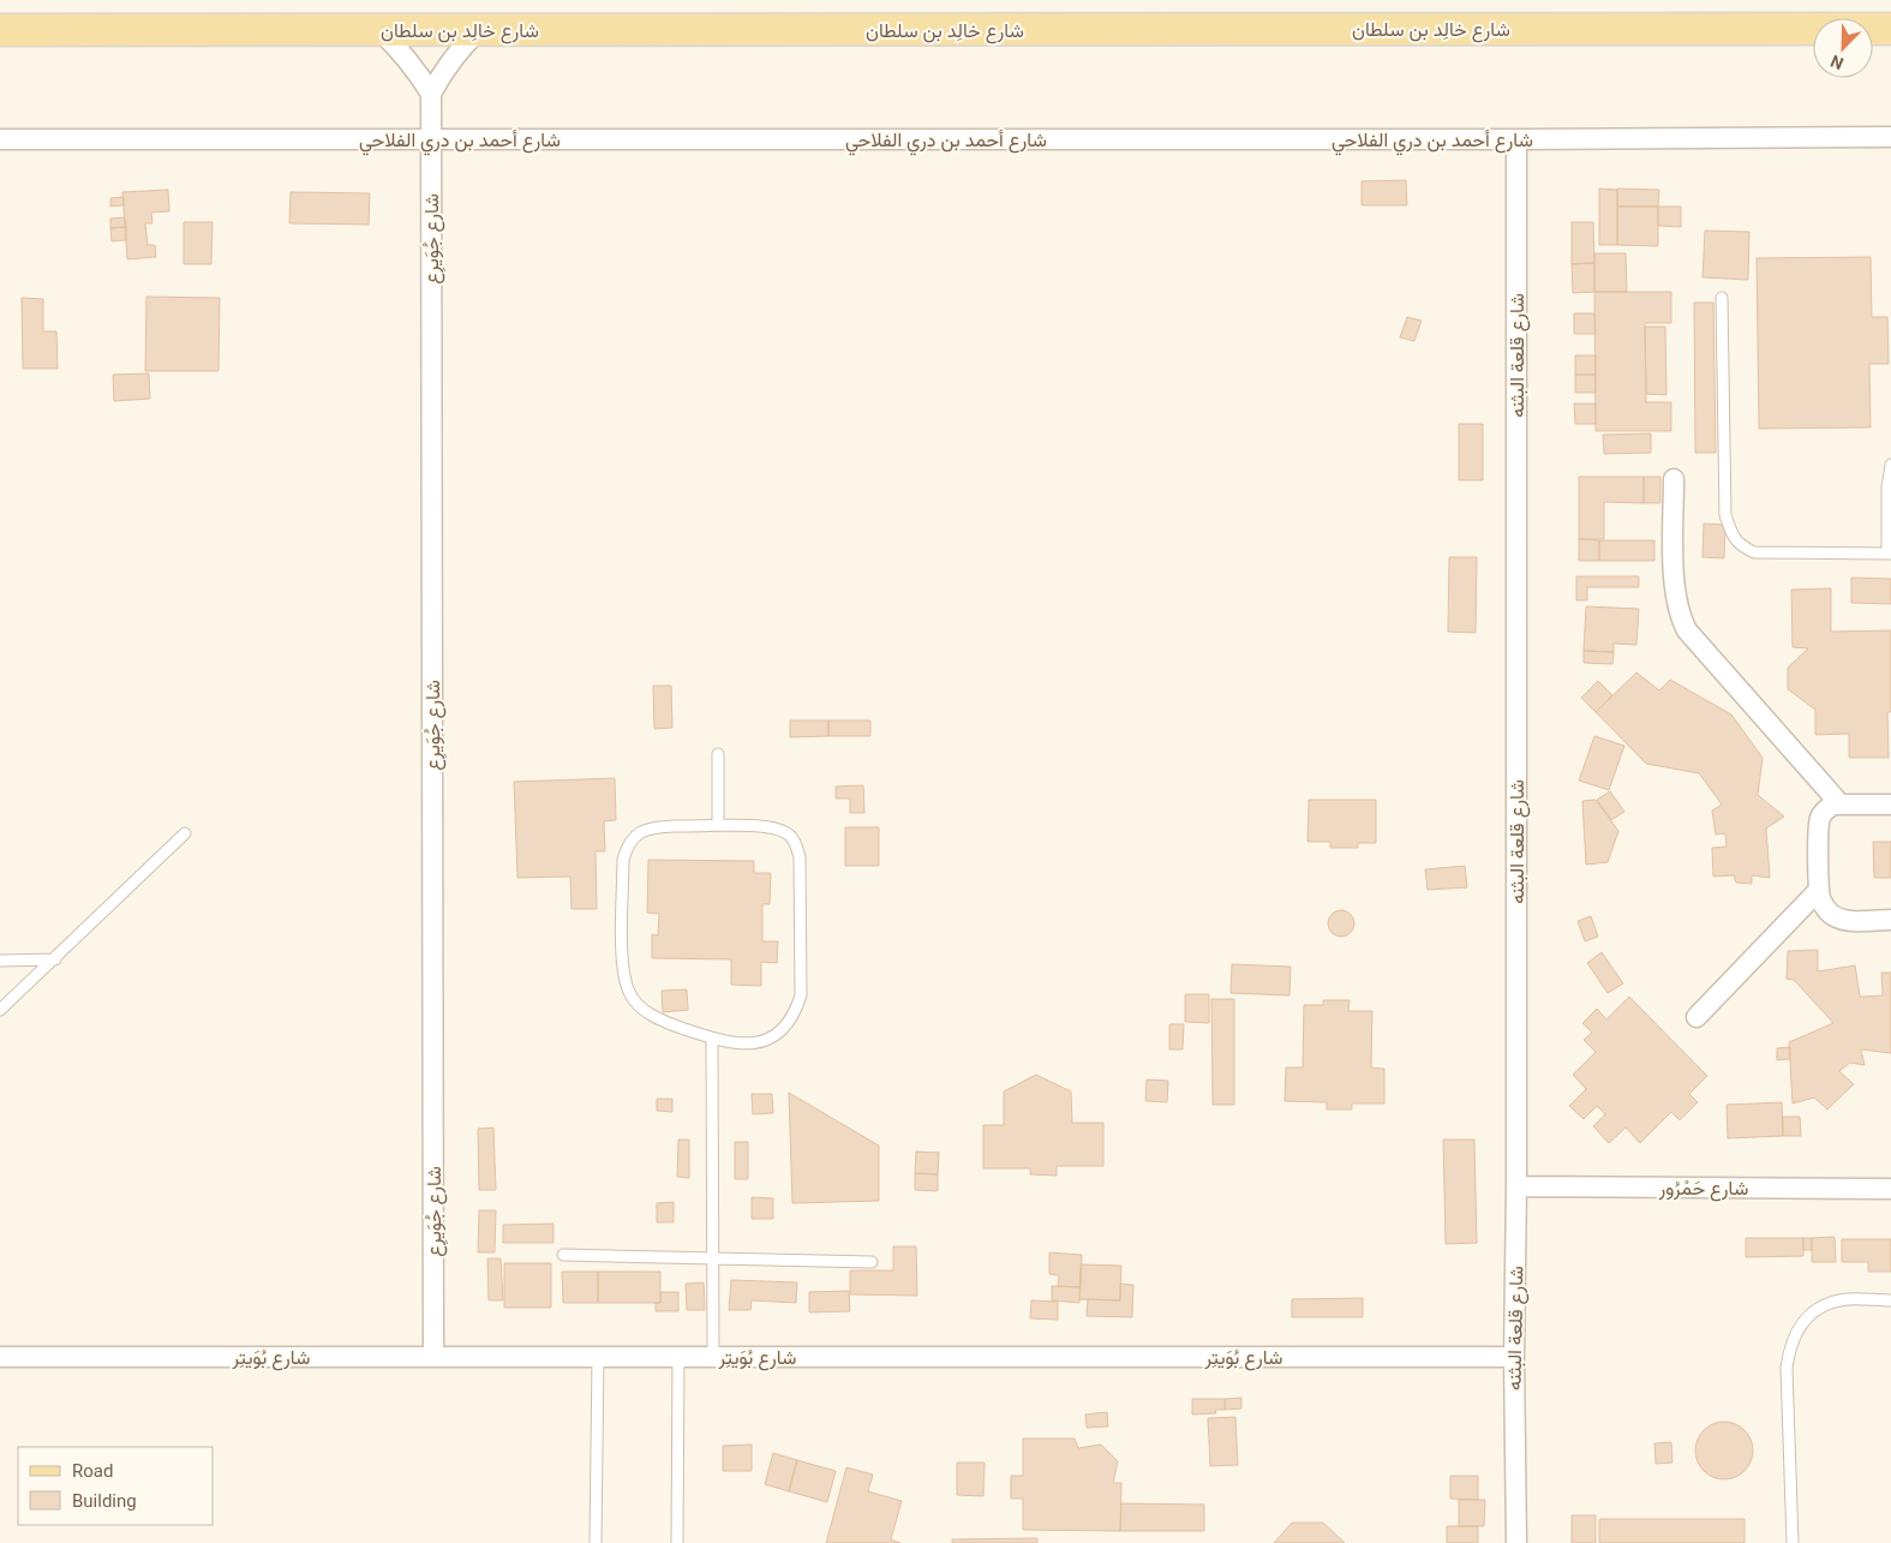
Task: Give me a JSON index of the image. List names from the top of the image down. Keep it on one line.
{"streets":{"main road":["شارع خالِد بن سلطان"],"street":["شارع أحمد بن دري الفلاحي","شارع جُوَيرِع","شارع قلعة البثنه","شارع حَمْرُور","شارع بُوَيتِر"]},"crossings":[["شارع خالِد بن سلطان","شارع جُوَيرِع"],["شارع أحمد بن دري الفلاحي","شارع جُوَيرِع"],["شارع أحمد بن دري الفلاحي","شارع قلعة البثنه"],["شارع جُوَيرِع","شارع بُوَيتِر"],["شارع قلعة البثنه","شارع حَمْرُور"],["شارع قلعة البثنه","شارع بُوَيتِر"]],"legend":["Road","Building"],"north":"bottom left"}
